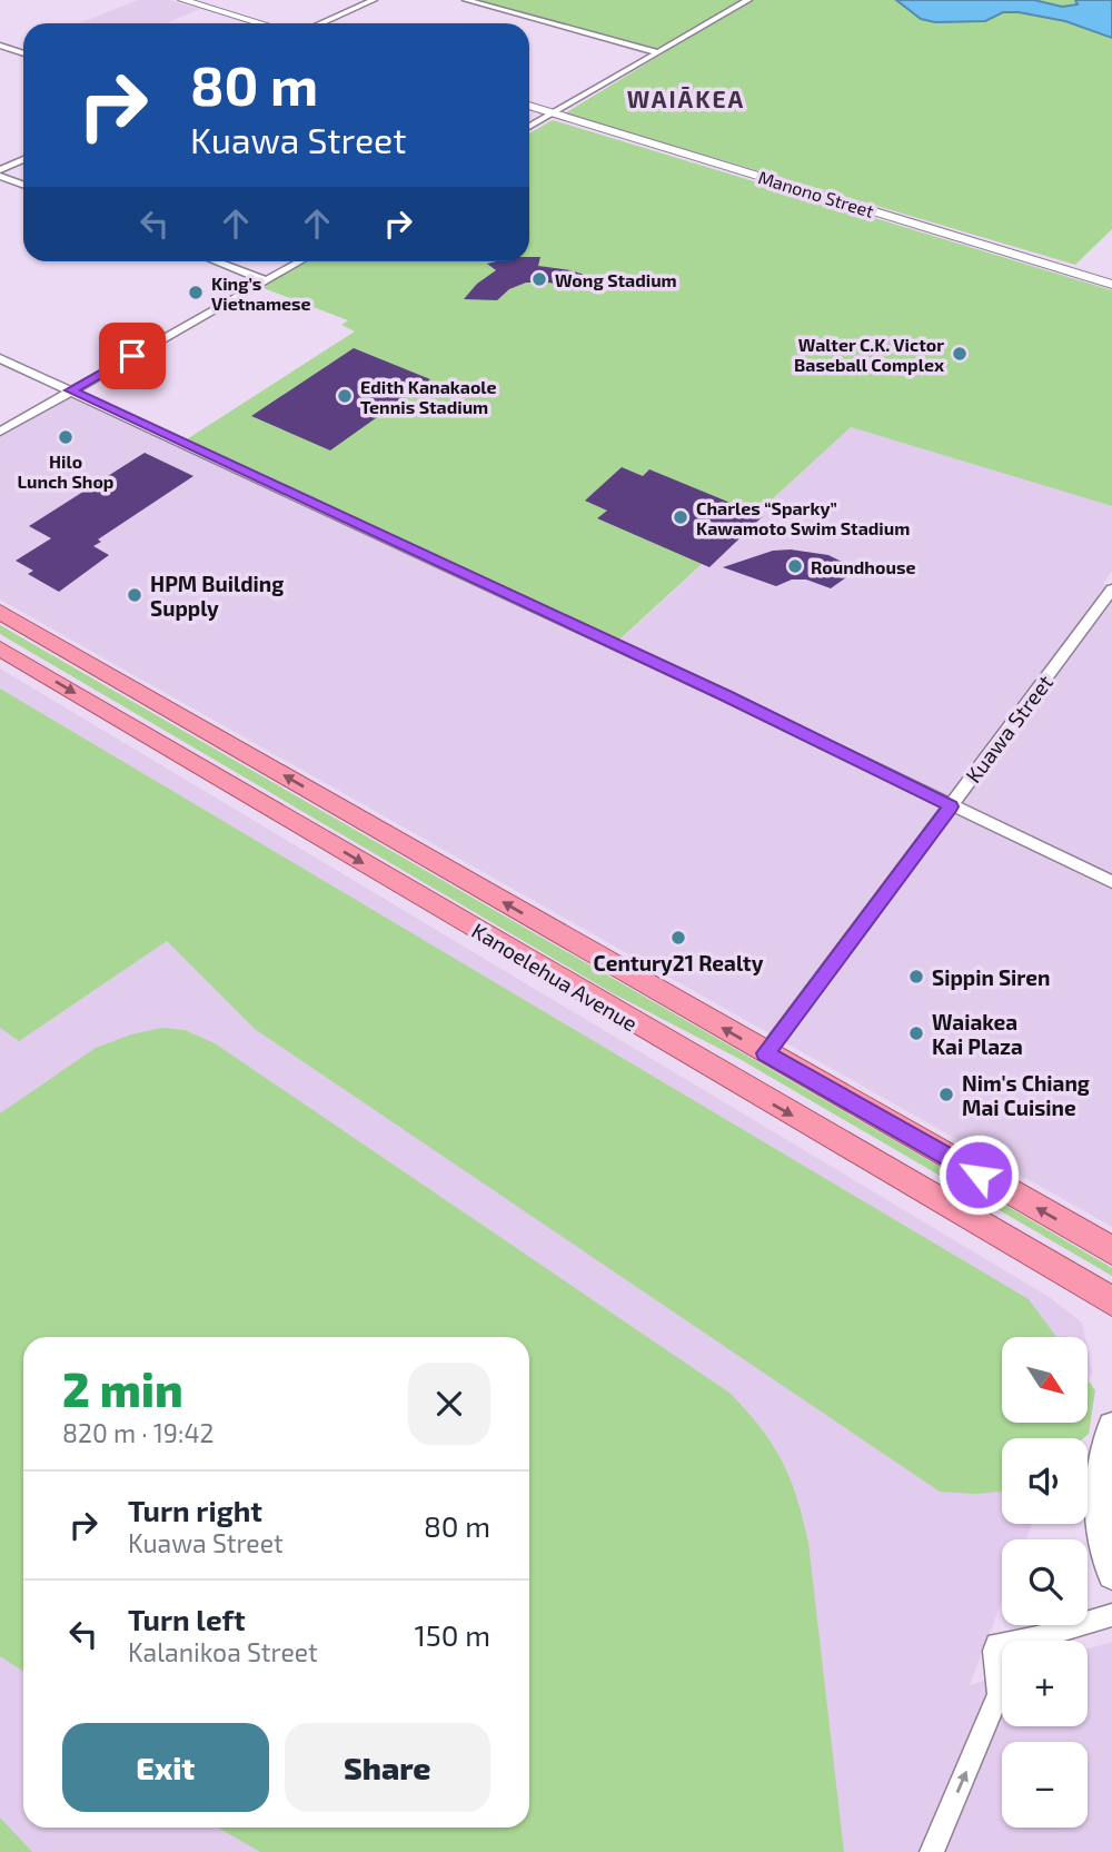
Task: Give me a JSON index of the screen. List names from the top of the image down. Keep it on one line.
{"streets":{"highway":["Kanoelehua Avenue"],"street":["Manono Street","Kuawa Street"]},"crossings":[["Kuawa Street","Kanoelehua Avenue"]],"districts":["WAIĀKEA"],"places":["Wong Stadium","King’s Vietnamese","Walter C.K. Victor Baseball Complex","Edith Kanakaole Tennis Stadium","Hilo Lunch Shop","Charles “Sparky” Kawamoto Swim Stadium","Roundhouse","HPM Building Supply","Century21 Realty","Sippin Siren","Waiakea Kai Plaza","Nim's Chiang Mai Cuisine"],"north":"bottom right","page":{"turn":["80 m","Kuawa Street"],"map_buttons":["+","−"],"heading":["2 min","820 m · 19:42"],"list":[{"name":"Turn right","note":"Kuawa Street","value":"80 m"},{"name":"Turn left","note":"Kalanikoa Street","value":"150 m"}],"buttons":["Exit","Share"]}}
